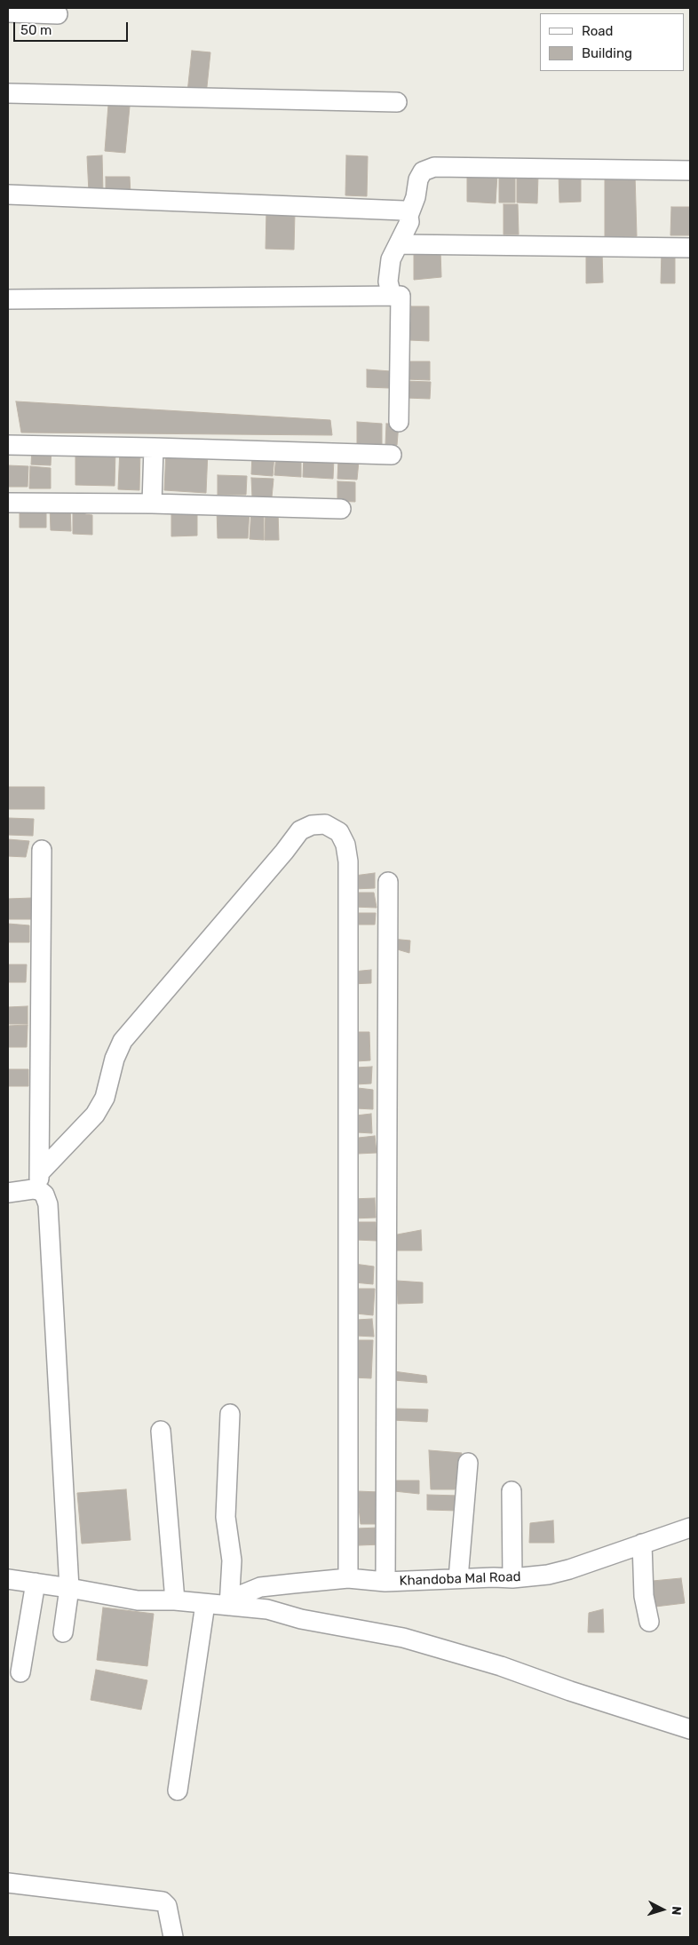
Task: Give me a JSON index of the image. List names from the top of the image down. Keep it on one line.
{"streets":{"street":["Khandoba Mal Road"]},"legend":["Road","Building"],"scale_bar":"50 m","north":"right"}
